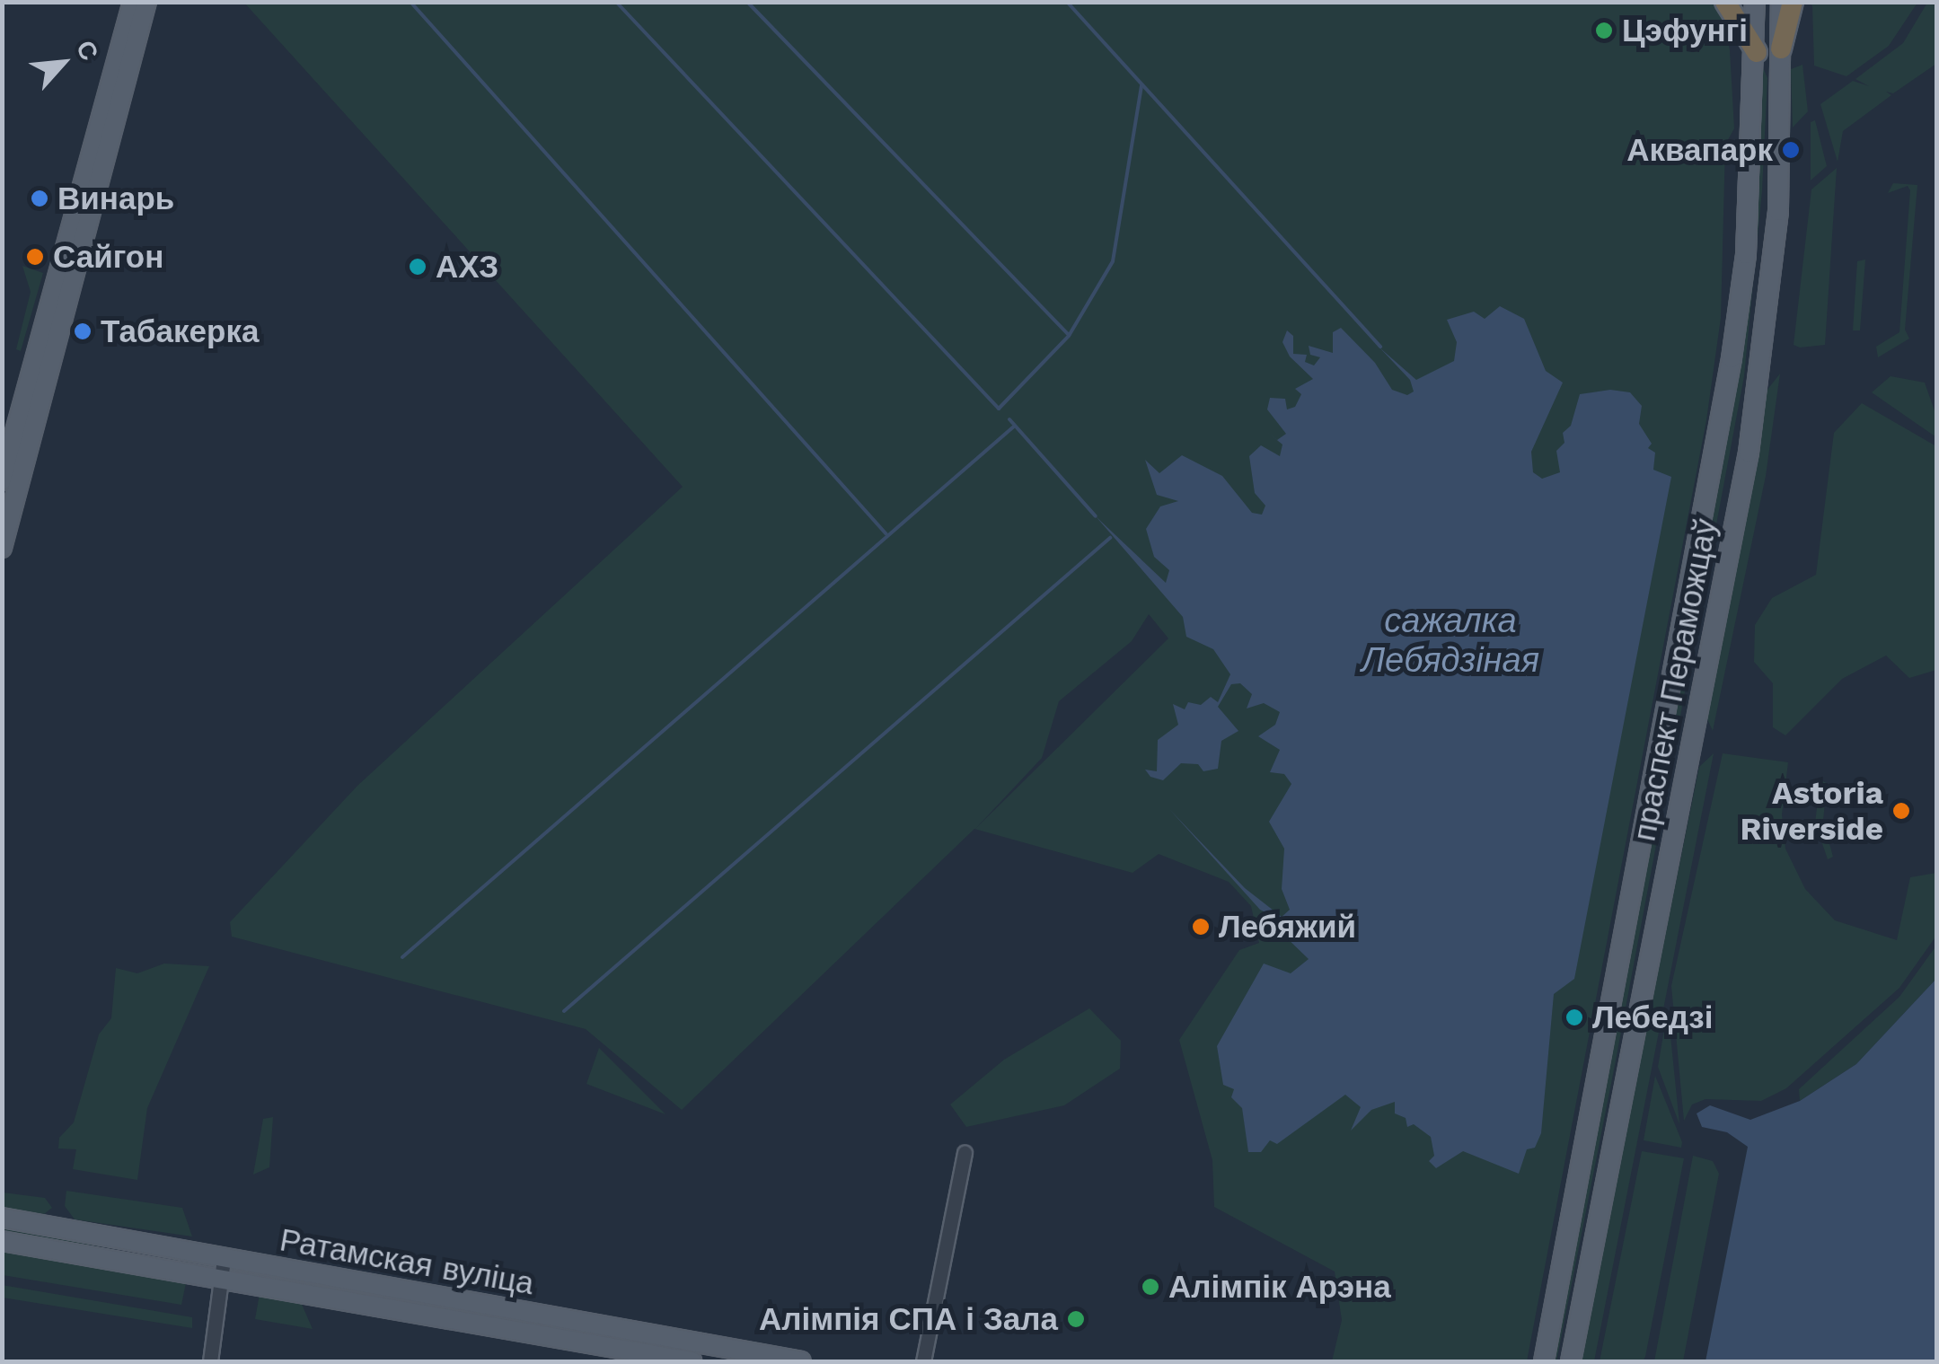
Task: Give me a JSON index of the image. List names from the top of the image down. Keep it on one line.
{"streets":{"main road":["праспект Пераможцаў","Ратамская вуліца"]},"water":["сажалка Лебядзіная"],"places":["Цэфунгі","Аквапарк","Винарь","Сайгон","АХЗ","Табакерка","Astoria Riverside","Лебяжий","Лебедзі","Алімпік Арэна","Алімпія СПА і Зала"],"north":"top right"}
